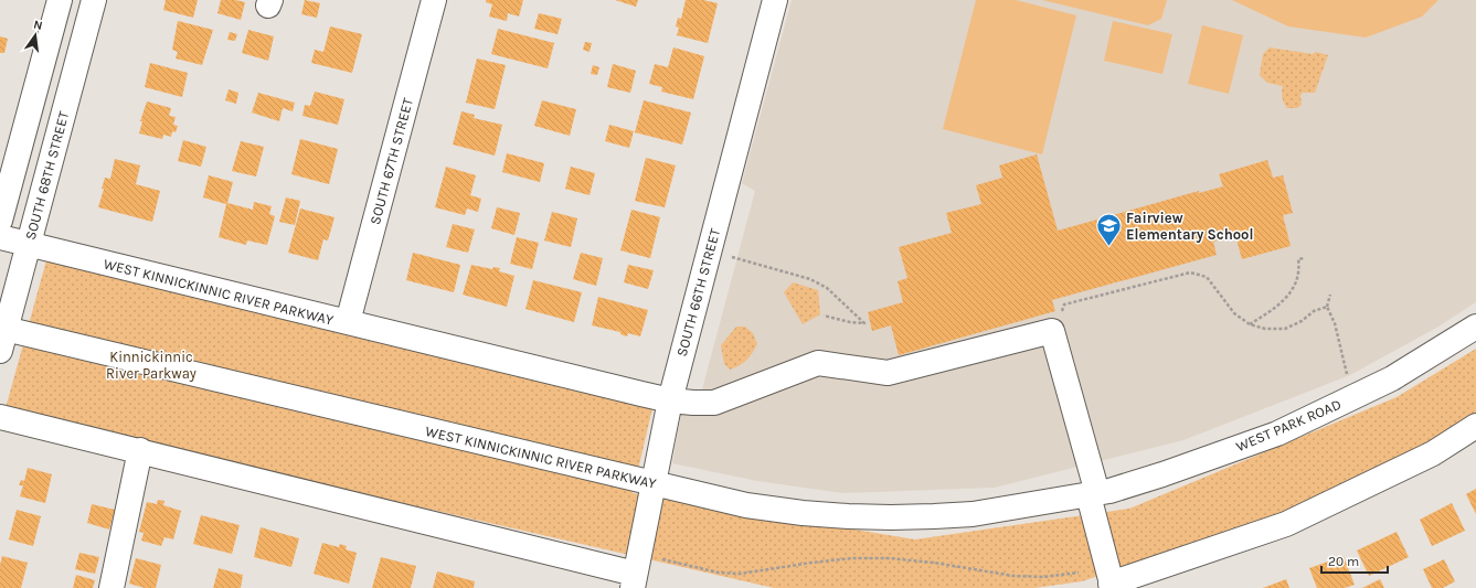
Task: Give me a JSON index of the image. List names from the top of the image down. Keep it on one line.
{"streets":{"street":["SOUTH 67TH STREET","SOUTH 68TH STREET","WEST KINNICKINNIC RIVER PARKWAY","SOUTH 66TH STREET","WEST PARK ROAD"]},"crossings":[["SOUTH 67TH STREET","WEST KINNICKINNIC RIVER PARKWAY"],["SOUTH 68TH STREET","WEST KINNICKINNIC RIVER PARKWAY"],["WEST KINNICKINNIC RIVER PARKWAY","SOUTH 66TH STREET"],["WEST KINNICKINNIC RIVER PARKWAY","WEST PARK ROAD"]],"parks":["Kinnickinnic River Parkway"],"places":{"school or university":["Fairview Elementary School"]},"scale_bar":"20 m","north":"top"}
